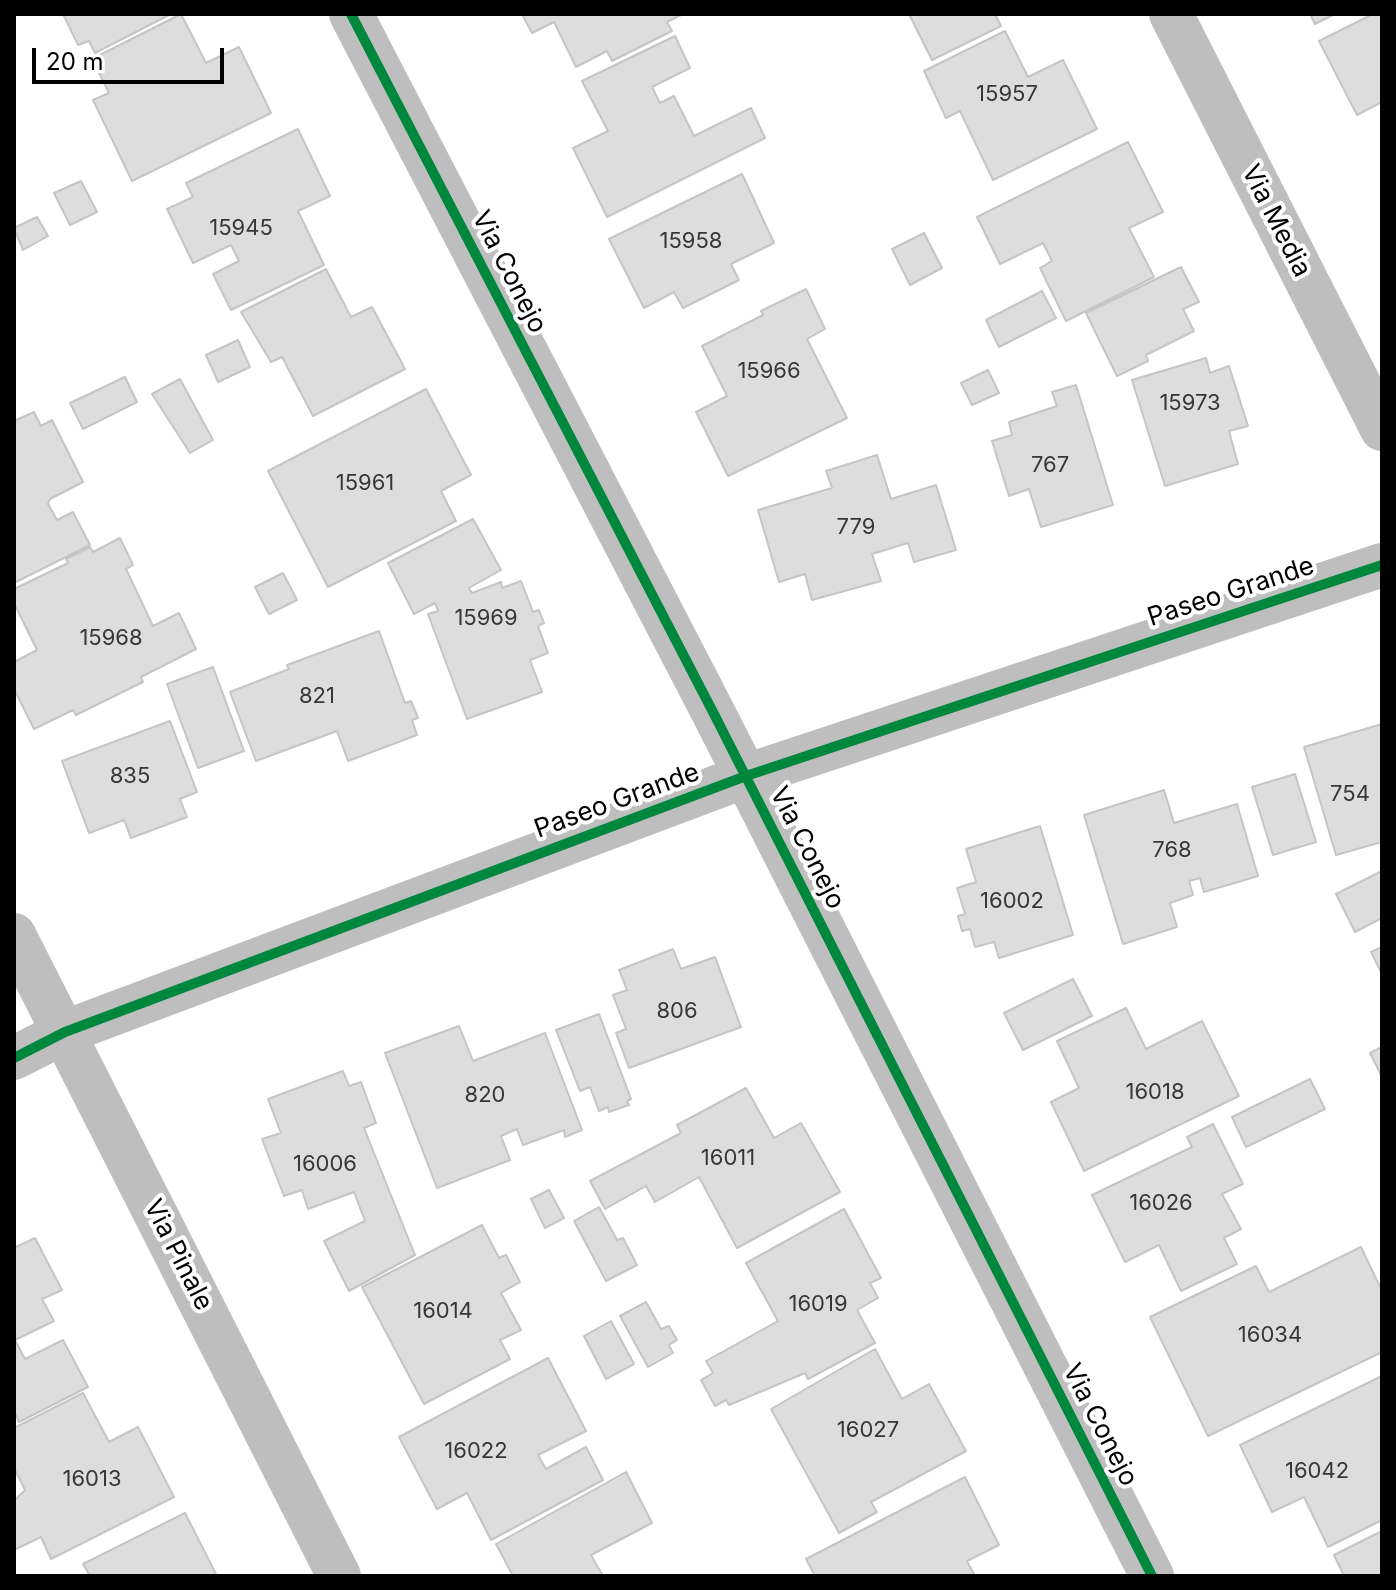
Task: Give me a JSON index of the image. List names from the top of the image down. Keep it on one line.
{"streets":{"street":["Via Media","Via Conejo","Paseo Grande","Via Pinale"]},"crossings":[["Via Conejo","Paseo Grande"],["Paseo Grande","Via Pinale"]],"house_numbers":["15957","15945","15958","15966","15973","767","15961","779","15969","15968","821","835","754","768","16002","806","16018","820","16011","16006","16026","16019","16014","16034","16027","16022","16042","16013"],"scale_bar":"20 m"}
